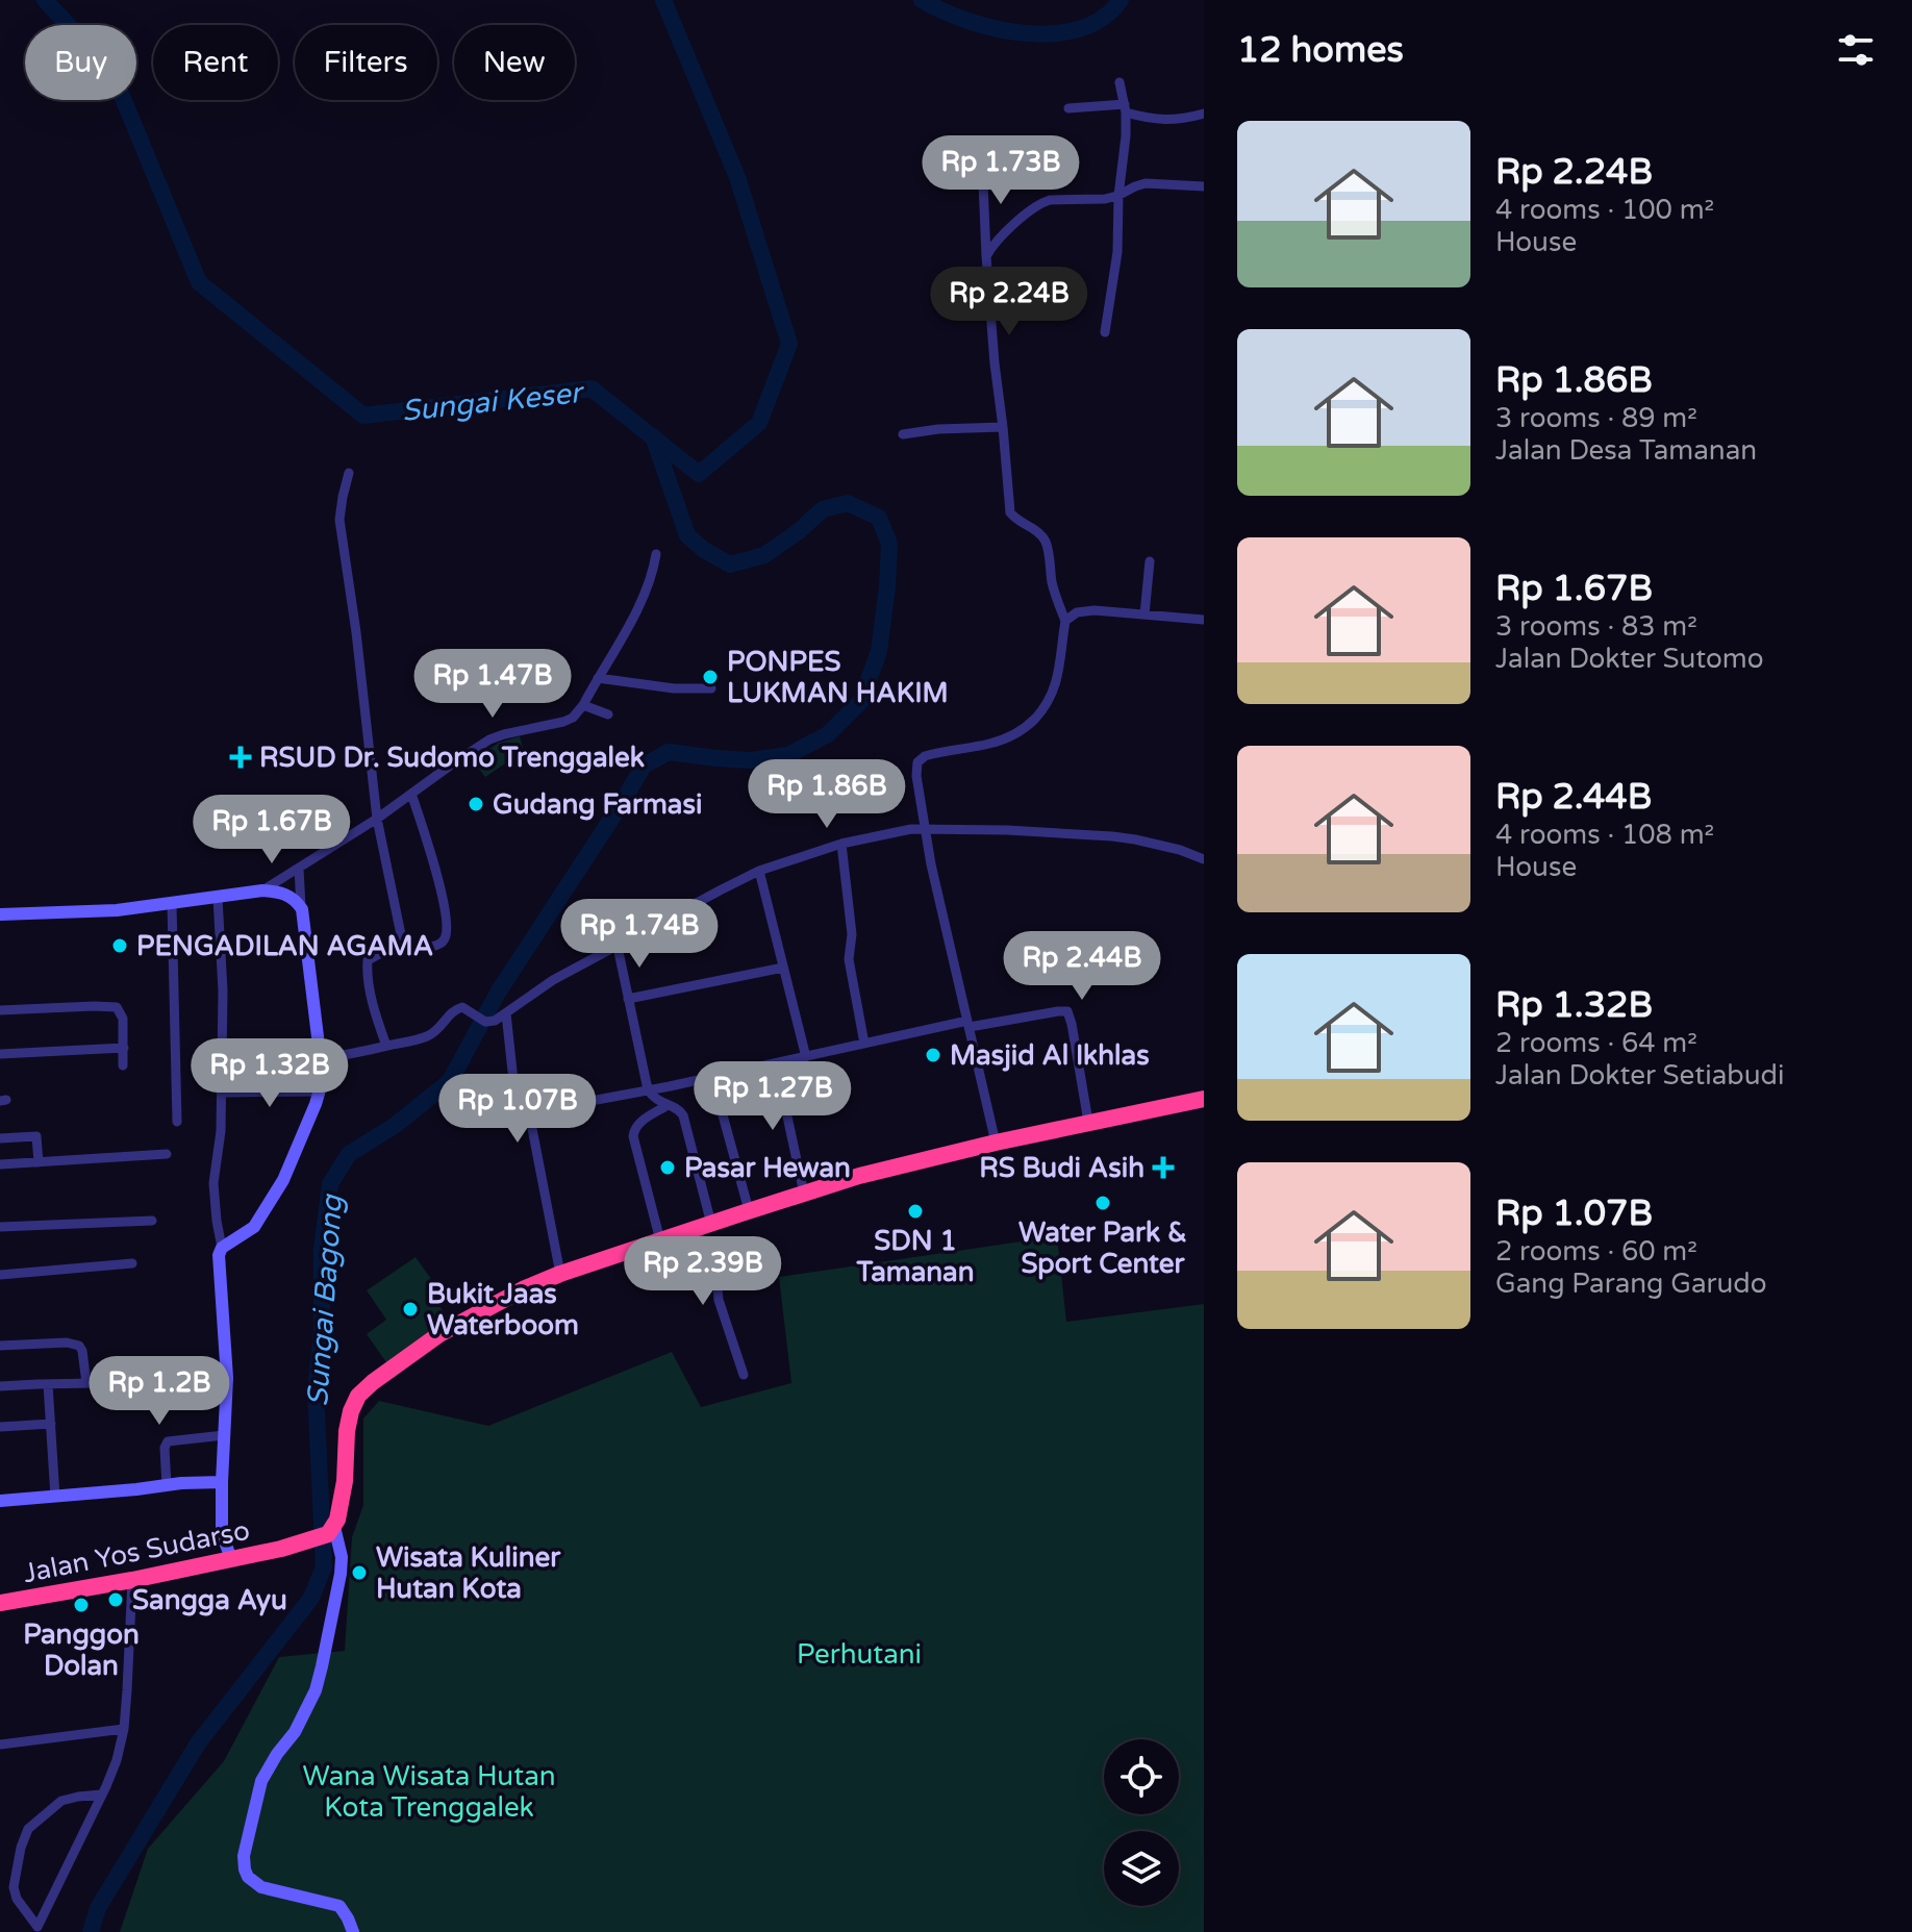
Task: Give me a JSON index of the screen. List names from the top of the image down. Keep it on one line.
{"streets":{"highway":["Jalan Yos Sudarso"]},"water":["Sungai Keser","Sungai Bagong"],"parks":["Perhutani","Wana Wisata Hutan Kota Trenggalek"],"places":{"other":["PONPES LUKMAN HAKIM","Gudang Farmasi","PENGADILAN AGAMA","Masjid Al Ikhlas","Pasar Hewan","Water Park & Sport Center","SDN 1 Tamanan","Bukit Jaas Waterboom","Wisata Kuliner Hutan Kota","Sangga Ayu","Panggon Dolan"],"health":["RSUD Dr. Sudomo Trenggalek","RS Budi Asih"]},"page":{"heading":"12 homes","chip":["Buy","Rent","Filters","New"],"list":[{"name":"Rp 2.24B","note":"4 rooms · 100 m² · House"},{"name":"Rp 1.86B","note":"3 rooms · 89 m² · Jalan Desa Tamanan"},{"name":"Rp 1.67B","note":"3 rooms · 83 m² · Jalan Dokter Sutomo"},{"name":"Rp 2.44B","note":"4 rooms · 108 m² · House"},{"name":"Rp 1.32B","note":"2 rooms · 64 m² · Jalan Dokter Setiabudi"},{"name":"Rp 1.07B","note":"2 rooms · 60 m² · Gang Parang Garudo"}],"price":["Rp 1.73B","Rp 2.24B","Rp 1.47B","Rp 1.86B","Rp 1.67B","Rp 1.74B","Rp 2.44B","Rp 1.32B","Rp 1.27B","Rp 1.07B","Rp 2.39B","Rp 1.2B"]}}
